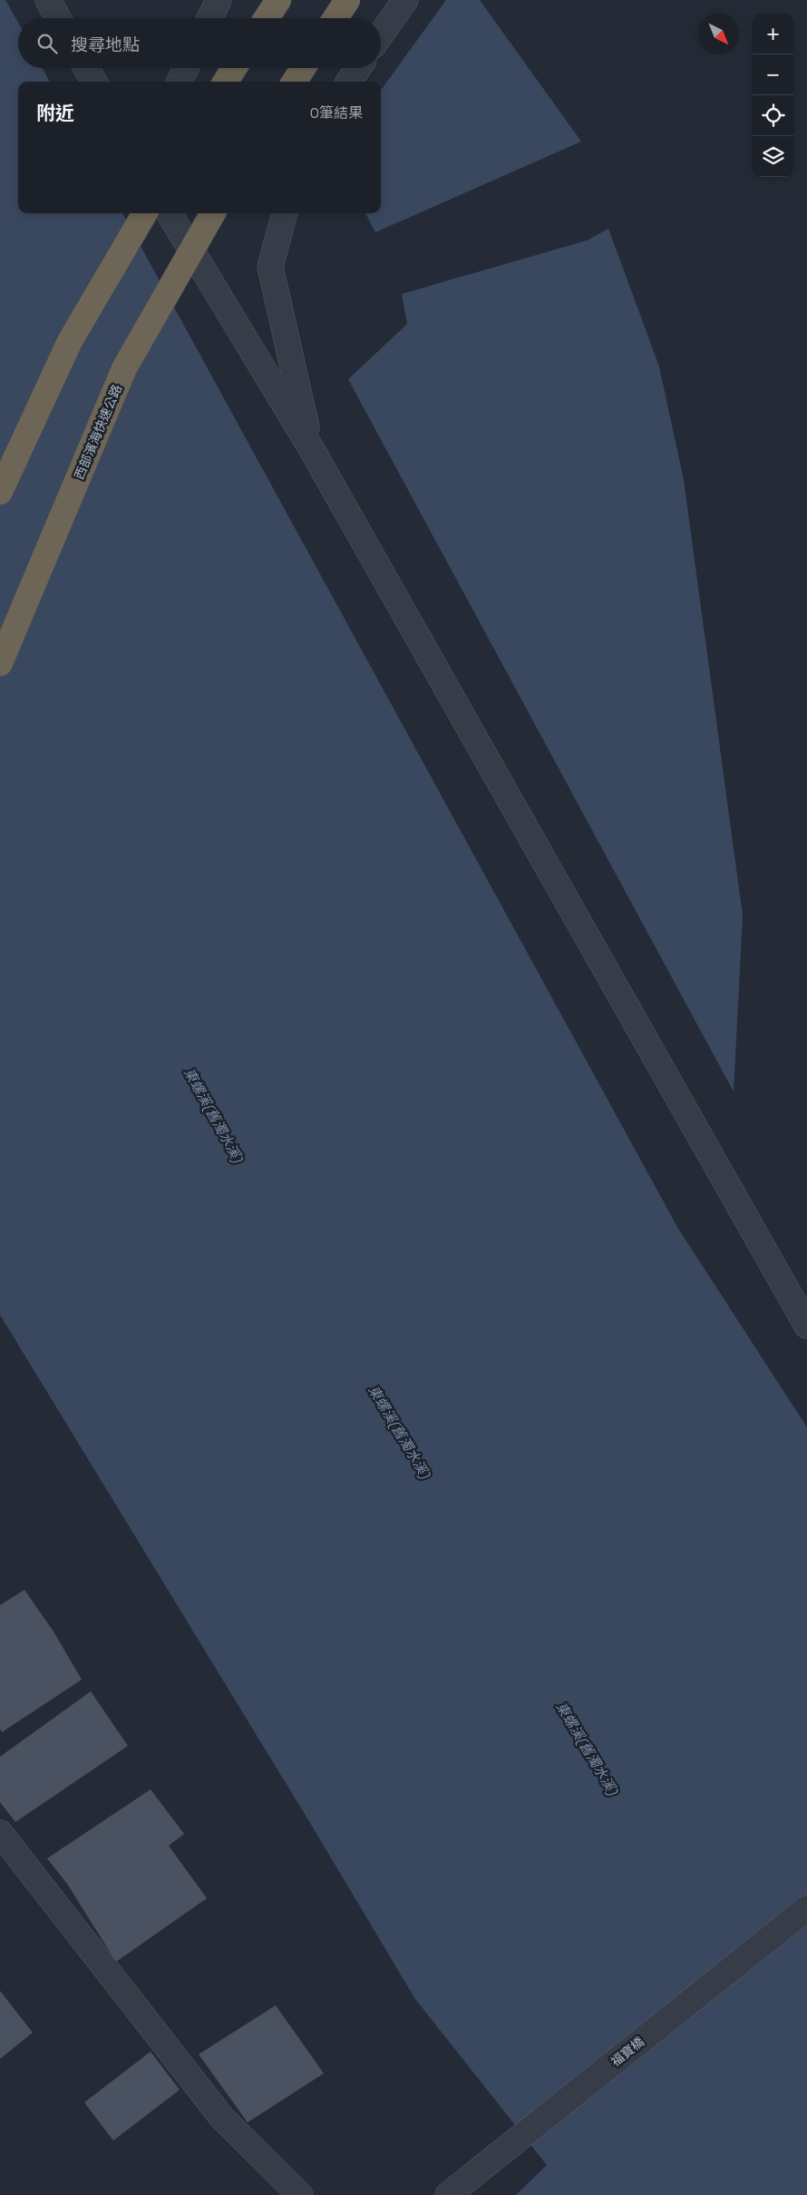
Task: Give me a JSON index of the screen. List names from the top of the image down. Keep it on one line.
{"streets":{"highway":["西部濱海快速公路"],"street":["福寶橋"]},"water":["東螺溪(舊濁水溪)"],"north":"bottom right","page":{"map_buttons":["+","−"],"search":"搜尋地點","heading":["附近","0筆結果"]}}
